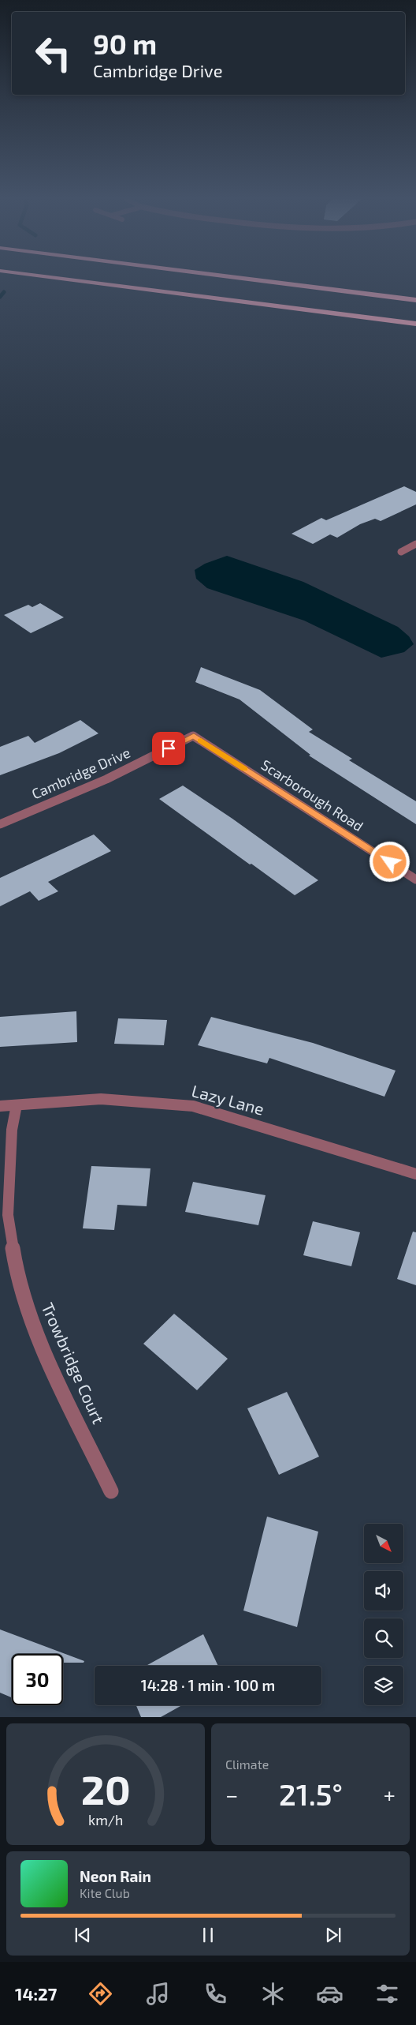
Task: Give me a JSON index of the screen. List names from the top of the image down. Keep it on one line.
{"streets":{"street":["Cambridge Drive","Scarborough Road","Lazy Lane","Trowbridge Court"]},"crossings":[["Cambridge Drive","Scarborough Road"],["Lazy Lane","Trowbridge Court"]],"north":"bottom right","page":{"turn":["90 m","Cambridge Drive"],"limit":"30","trip":"14:28 · 1 min · 100 m","tile":"Climate","heat":["−","21.5°","+"],"song":["Neon Rain","Kite Club"],"tabs":"14:27","gauge":["20","km/h"]}}
